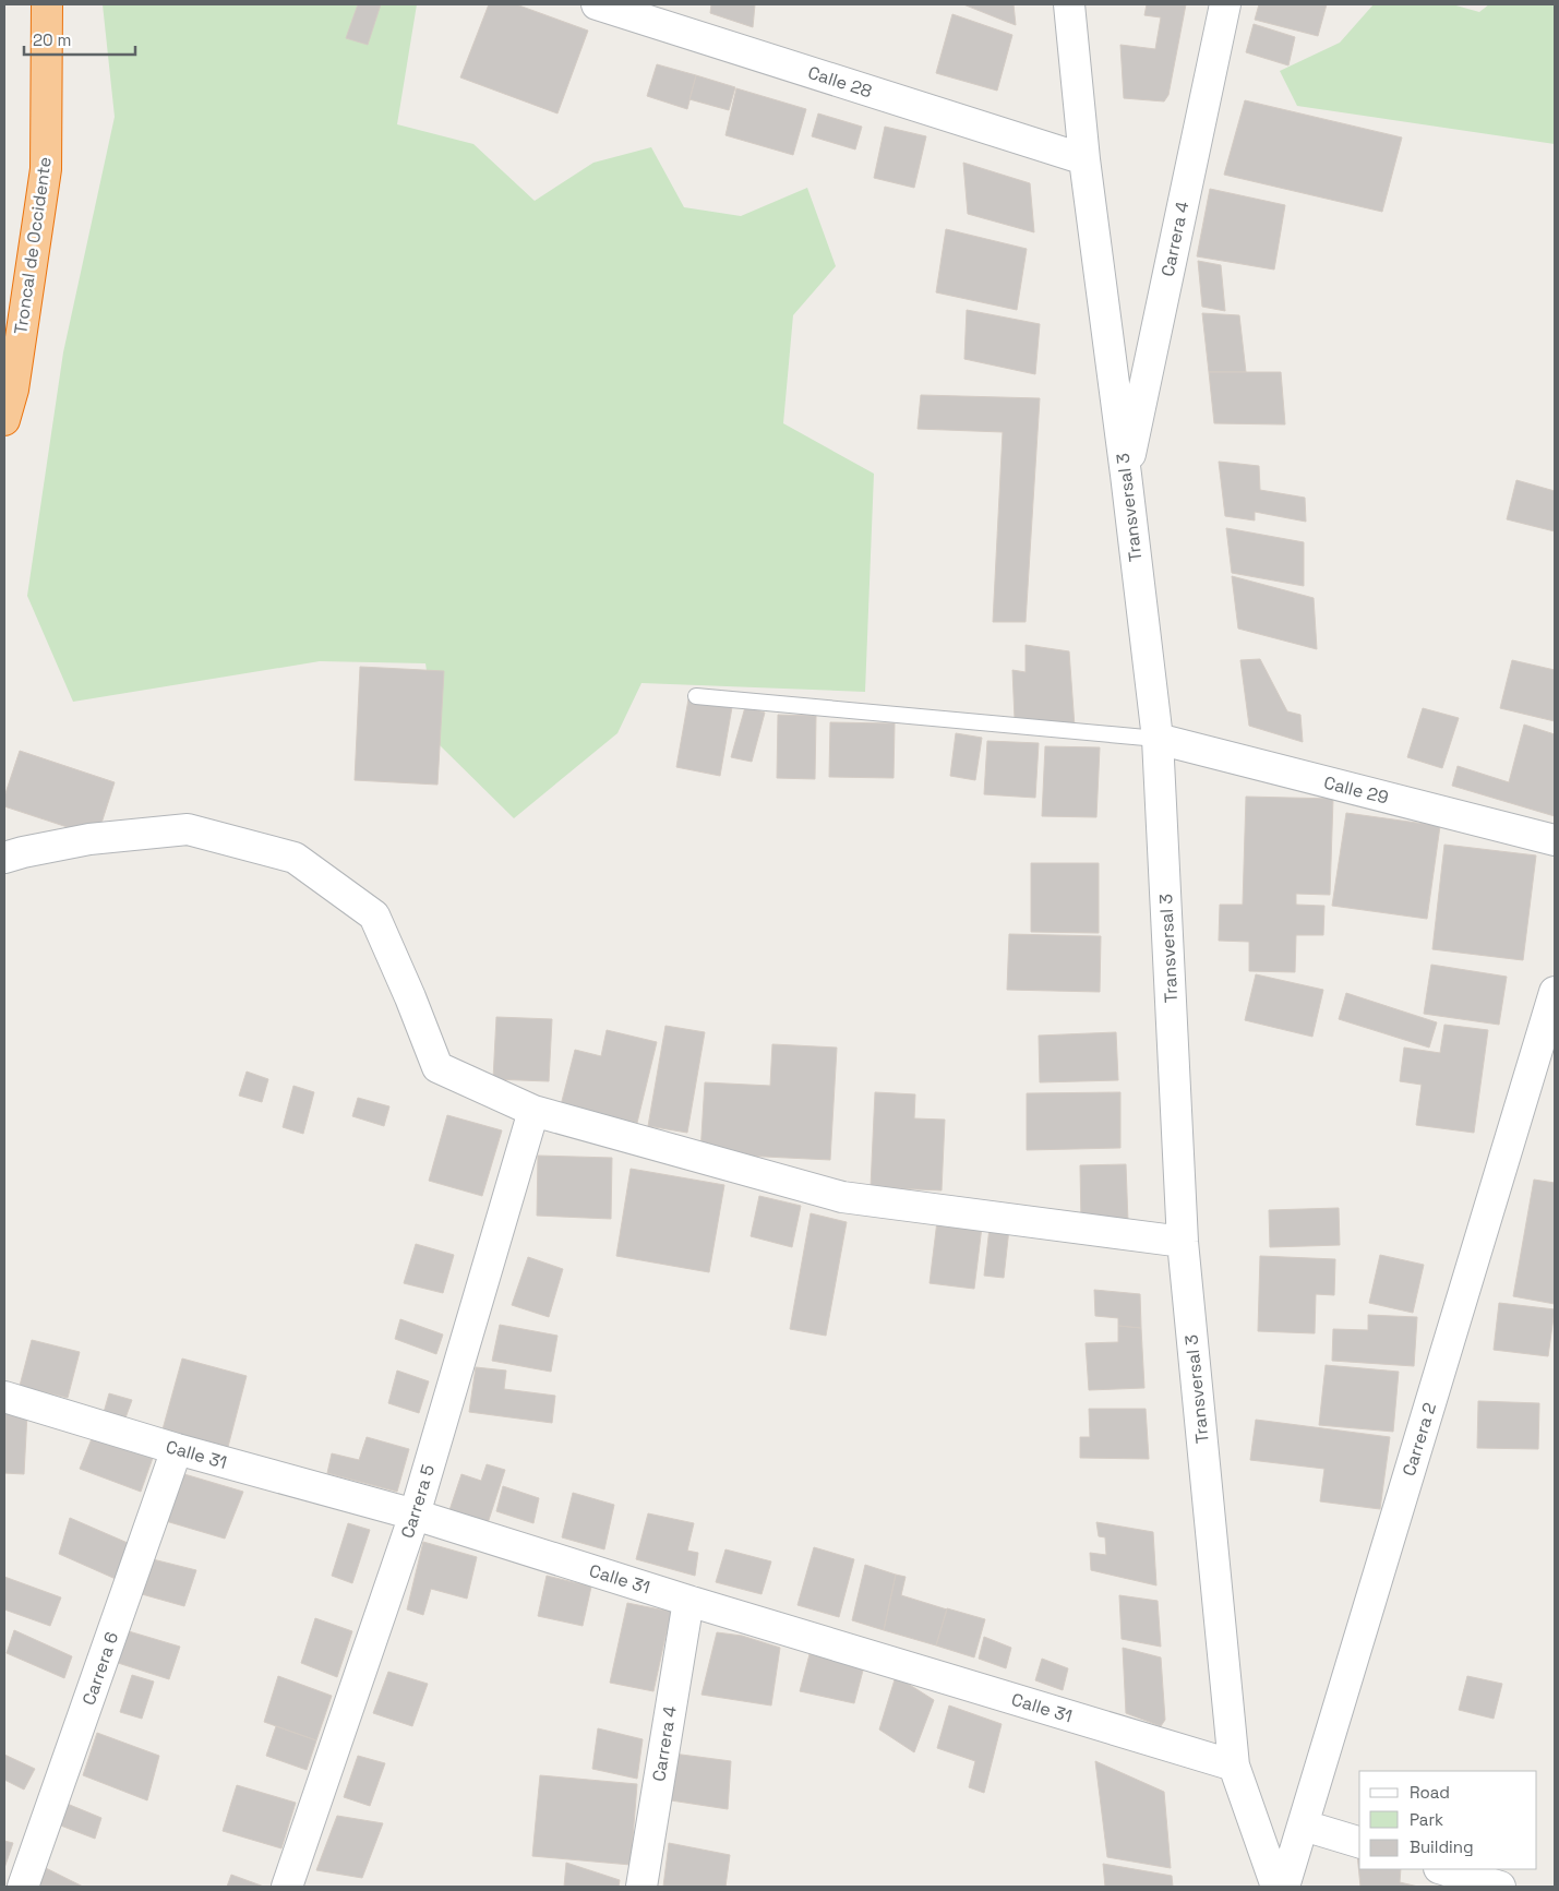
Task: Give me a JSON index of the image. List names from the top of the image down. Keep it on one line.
{"streets":{"highway":["Troncal de Occidente"],"street":["Calle 28","Carrera 4","Transversal 3","Calle 29","Carrera 2","Calle 31","Carrera 5","Carrera 6"]},"crossings":[["Calle 28","Transversal 3"],["Carrera 4","Transversal 3"],["Carrera 4","Calle 31"],["Transversal 3","Calle 29"],["Transversal 3","Calle 31"],["Calle 31","Carrera 5"],["Calle 31","Carrera 6"]],"legend":["Road","Park","Building"],"scale_bar":"20 m"}
